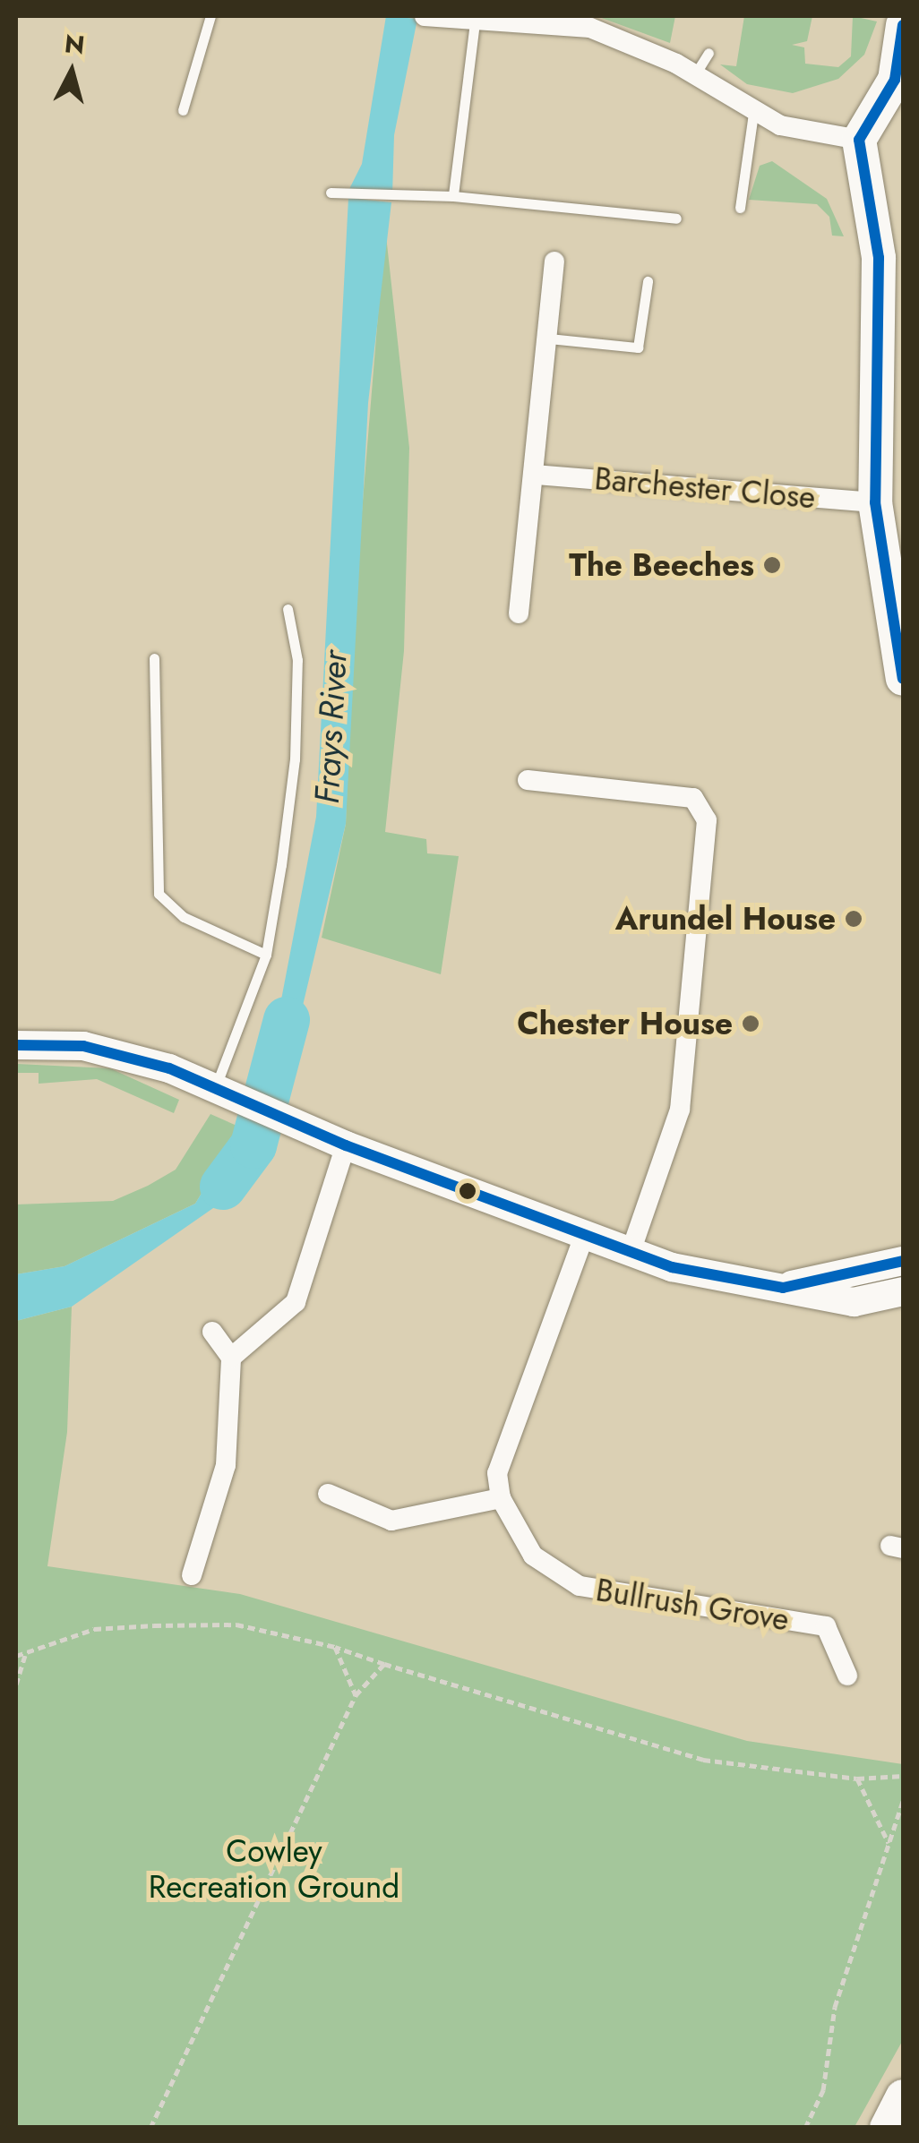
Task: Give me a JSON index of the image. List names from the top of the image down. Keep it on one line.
{"streets":{"street":["Barchester Close","Bullrush Grove"]},"water":["Frays River"],"parks":["Cowley Recreation Ground"],"places":["The Beeches","Arundel House","Chester House"],"north":"top"}
